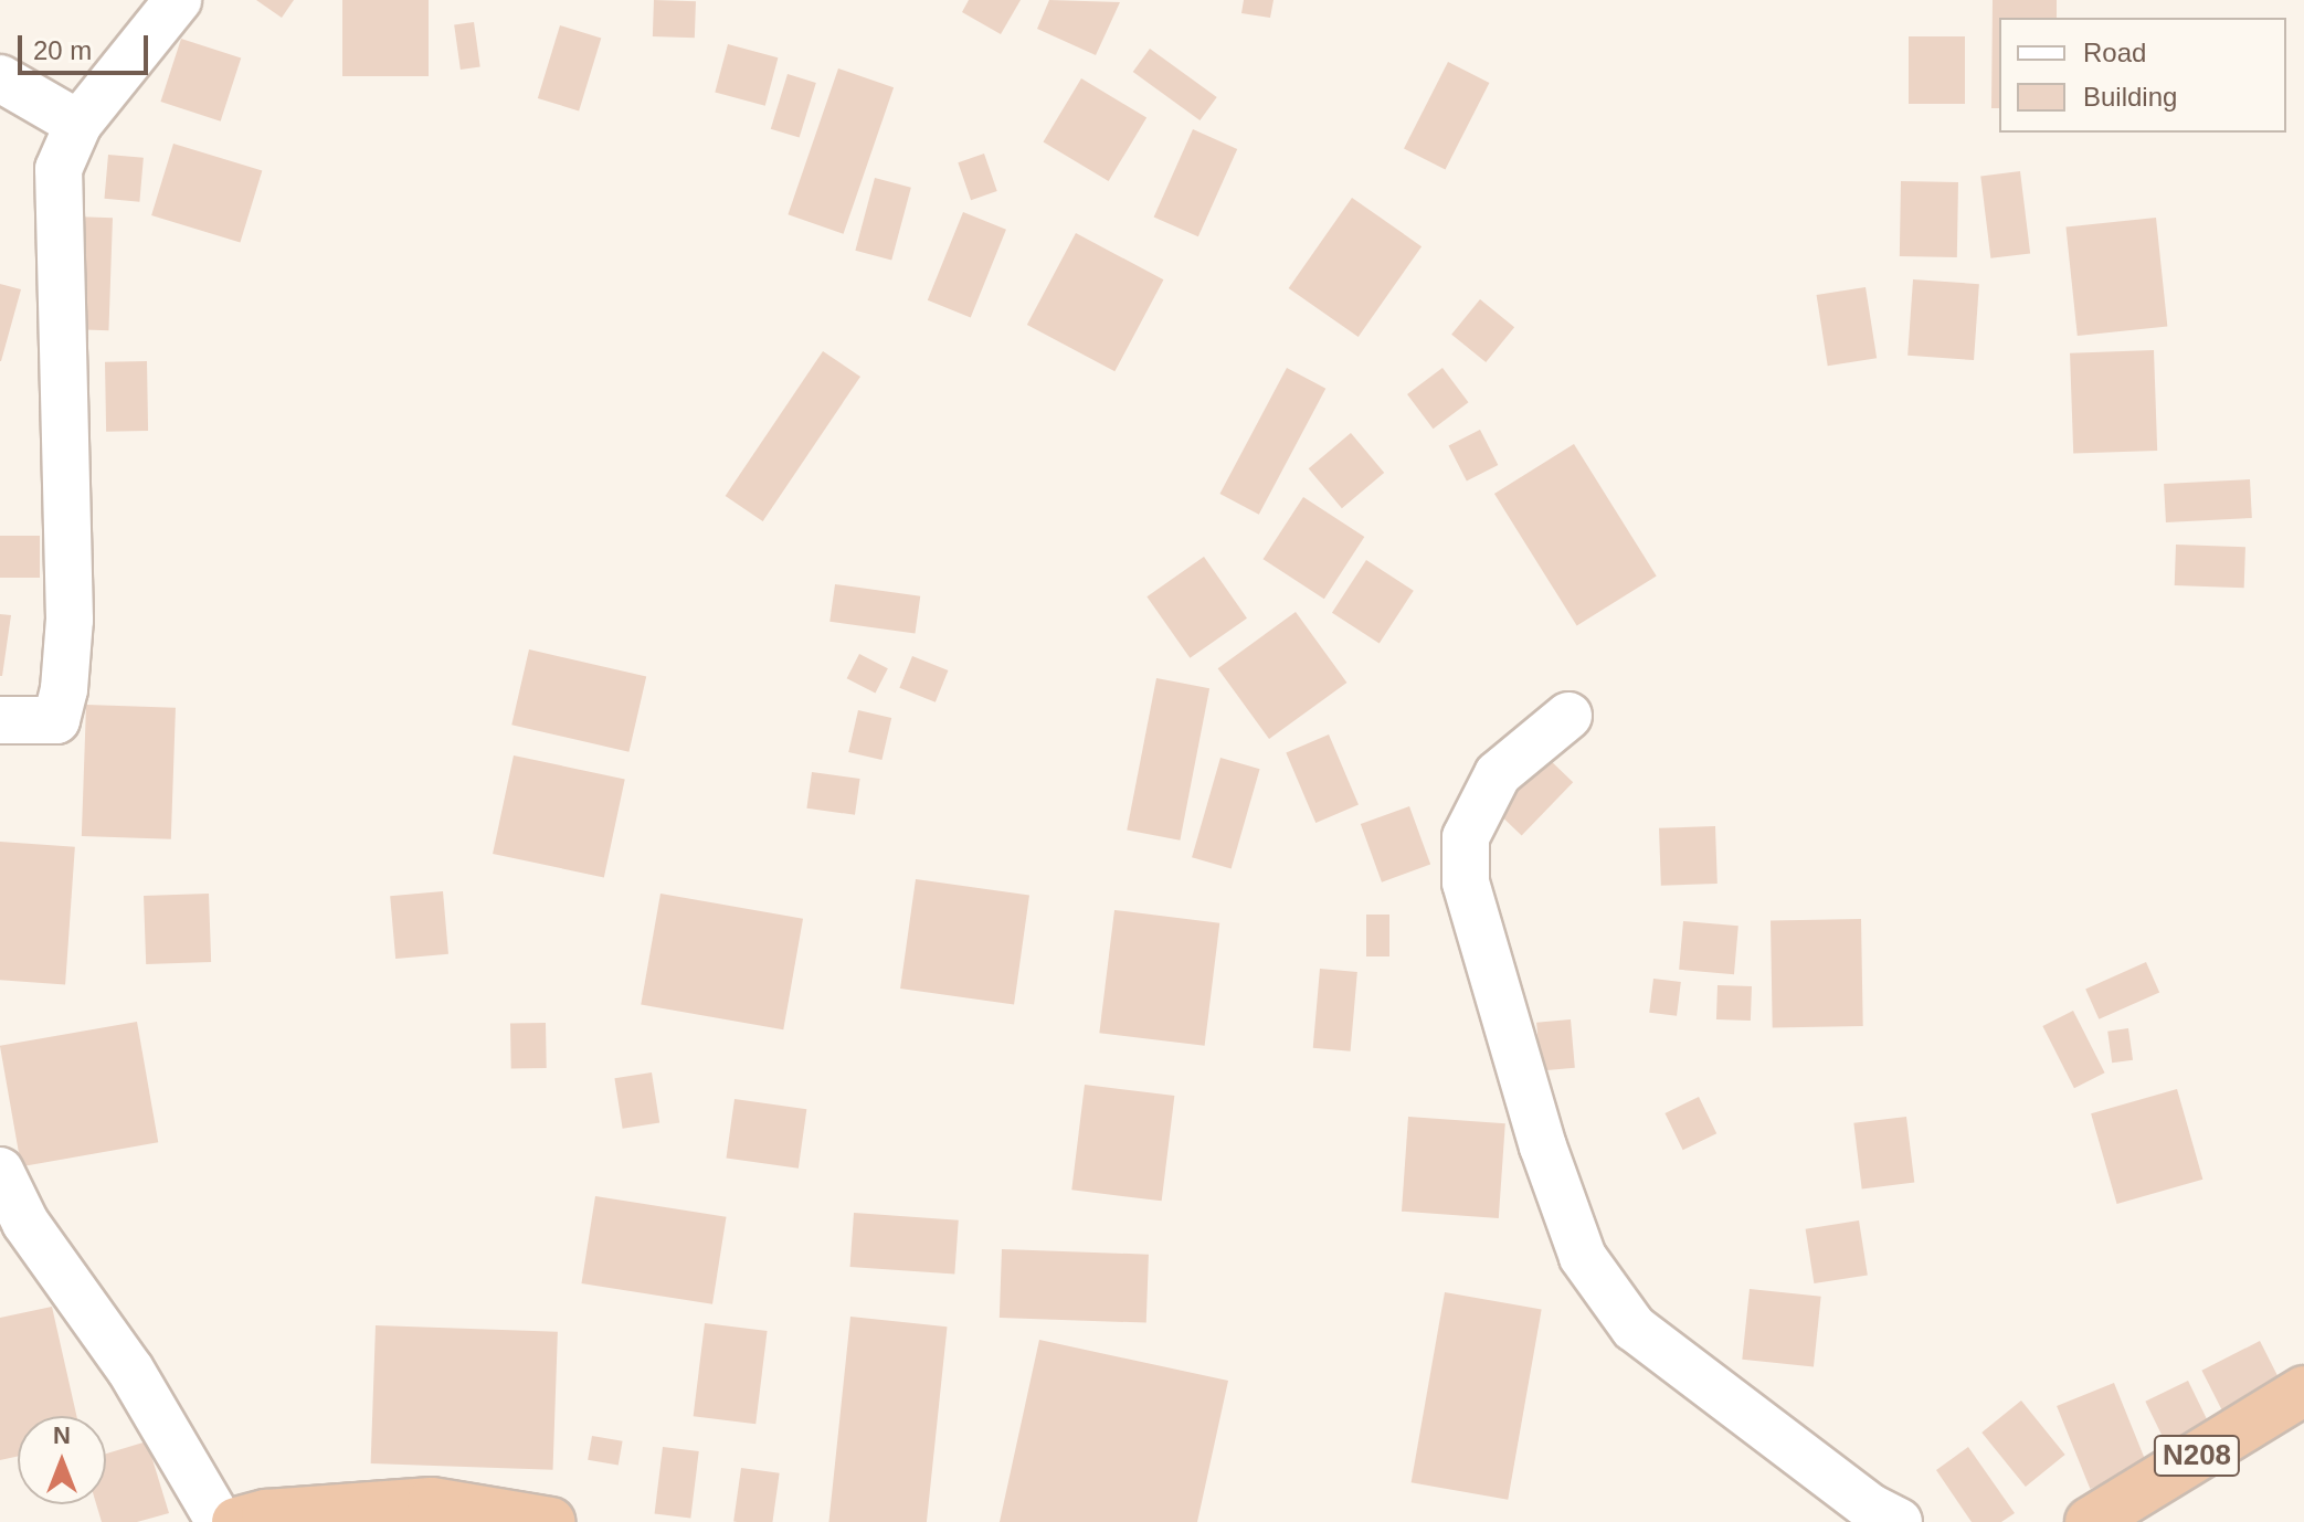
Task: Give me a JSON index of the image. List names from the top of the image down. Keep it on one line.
{"streets":{"highway":["N208"]},"legend":["Road","Building"],"scale_bar":"20 m","north":"top"}
